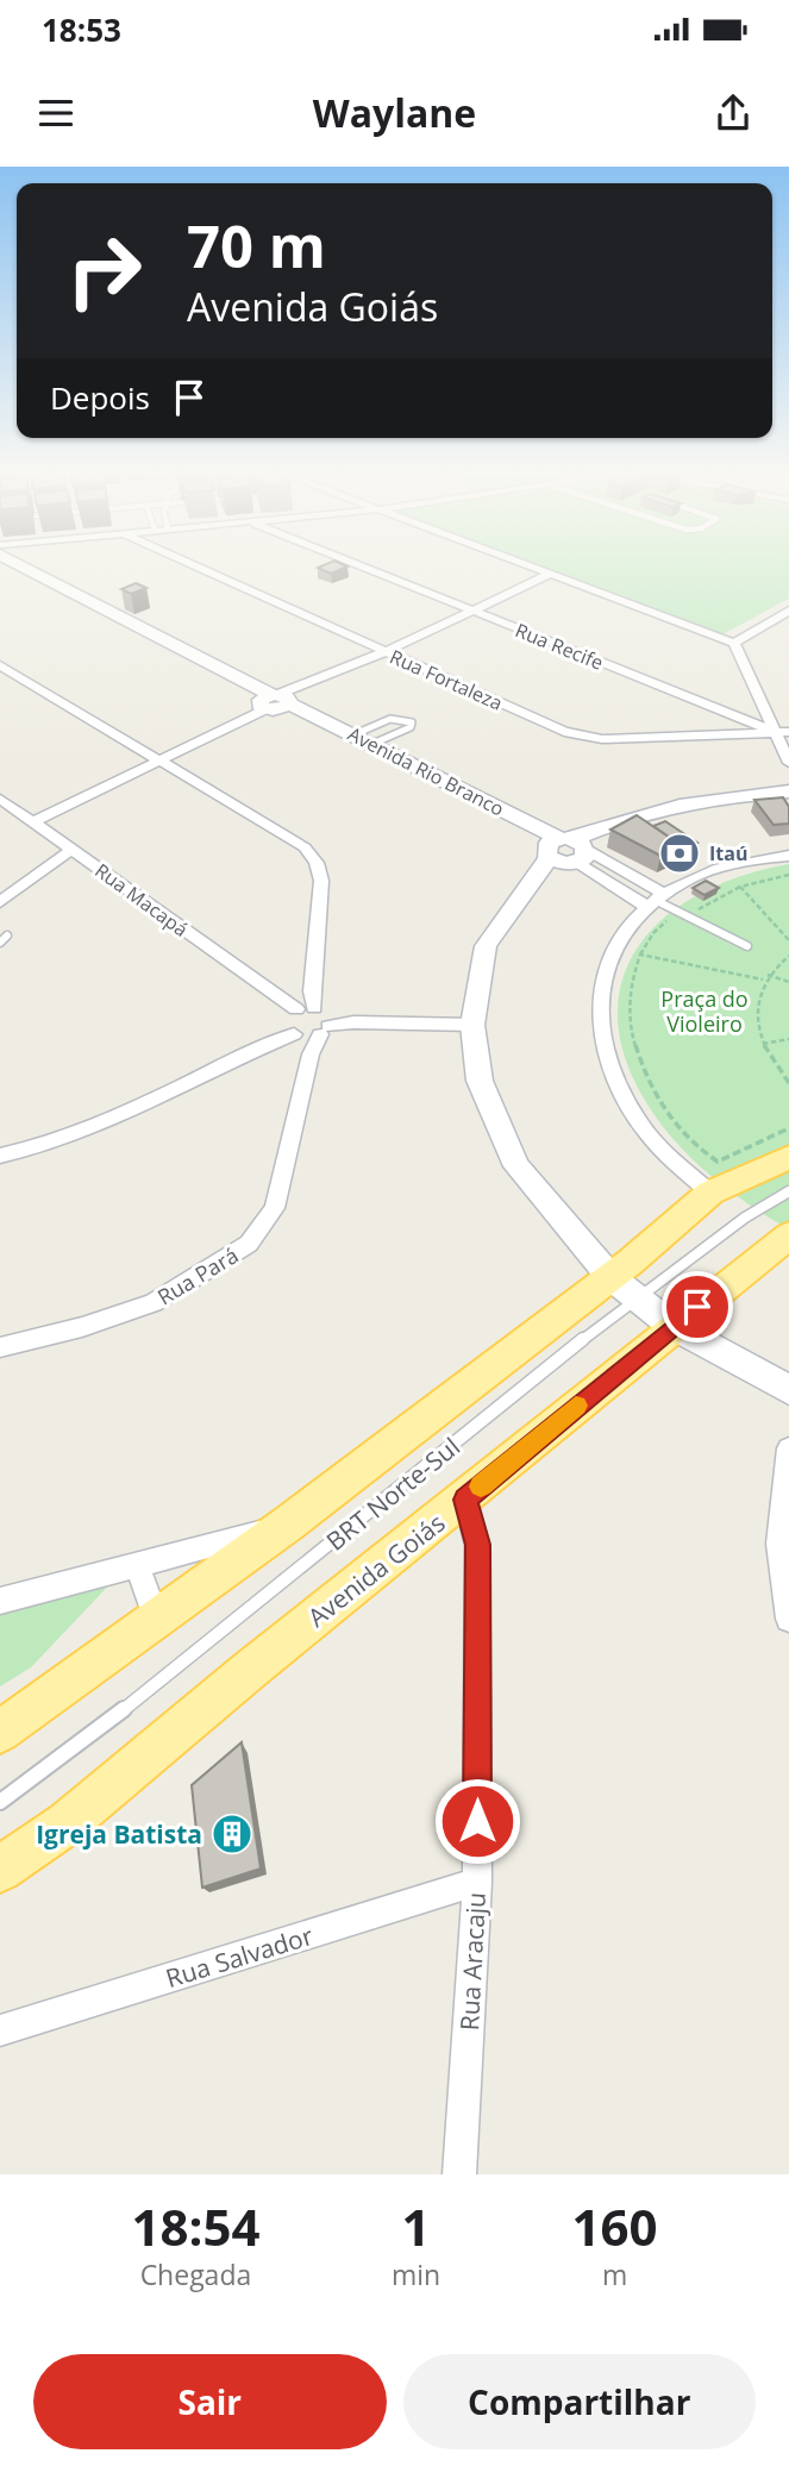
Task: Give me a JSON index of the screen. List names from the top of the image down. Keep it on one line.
{"streets":{"main road":["Avenida Goiás"],"street":["Rua Recife","Rua Fortaleza","Avenida Rio Branco","Rua Macapá","Rua Pará","Rua Salvador","Rua Aracaju"],"lane":["BRT Norte-Sul"]},"crossings":[["Rua Recife","Rua Fortaleza"],["Rua Macapá","Rua Pará"],["Avenida Goiás","Rua Aracaju"],["Rua Salvador","Rua Aracaju"]],"parks":["Praça do Violeiro"],"places":{"bank":["Itaú"],"building":["Igreja Batista"]},"page":{"status":"18:53","header":"Waylane","turn":["70 m","Avenida Goiás"],"then":"Depois","eta":["18:54","Chegada","1","min","160","m"],"buttons":["Sair","Compartilhar"]}}
